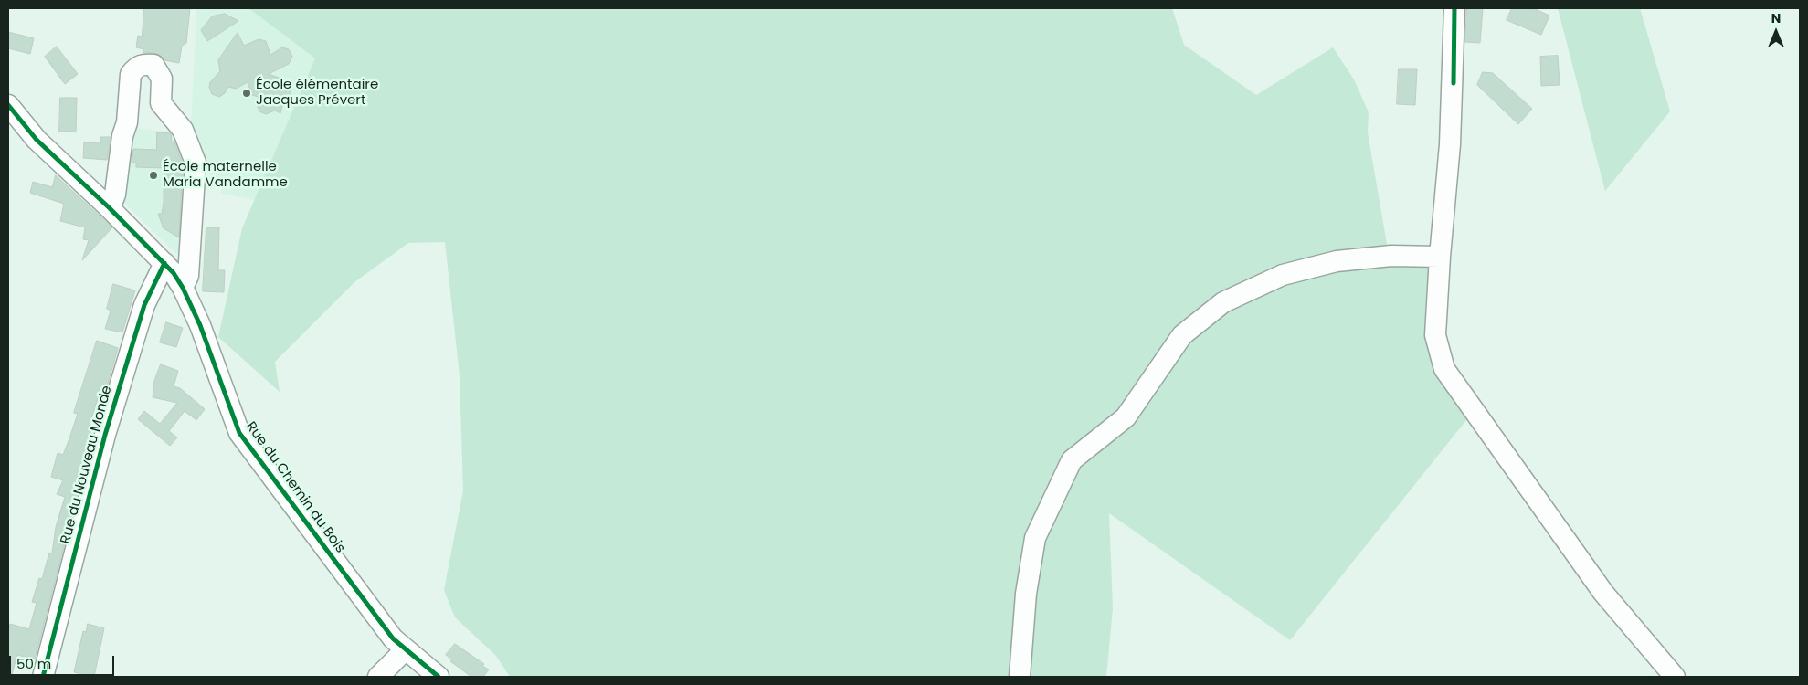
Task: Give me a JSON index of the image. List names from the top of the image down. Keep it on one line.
{"streets":{"street":["Rue du Nouveau Monde","Rue du Chemin du Bois"]},"crossings":[["Rue du Nouveau Monde","Rue du Chemin du Bois"]],"places":["École élémentaire Jacques Prévert","École maternelle Maria Vandamme"],"scale_bar":"50 m","north":"top"}
